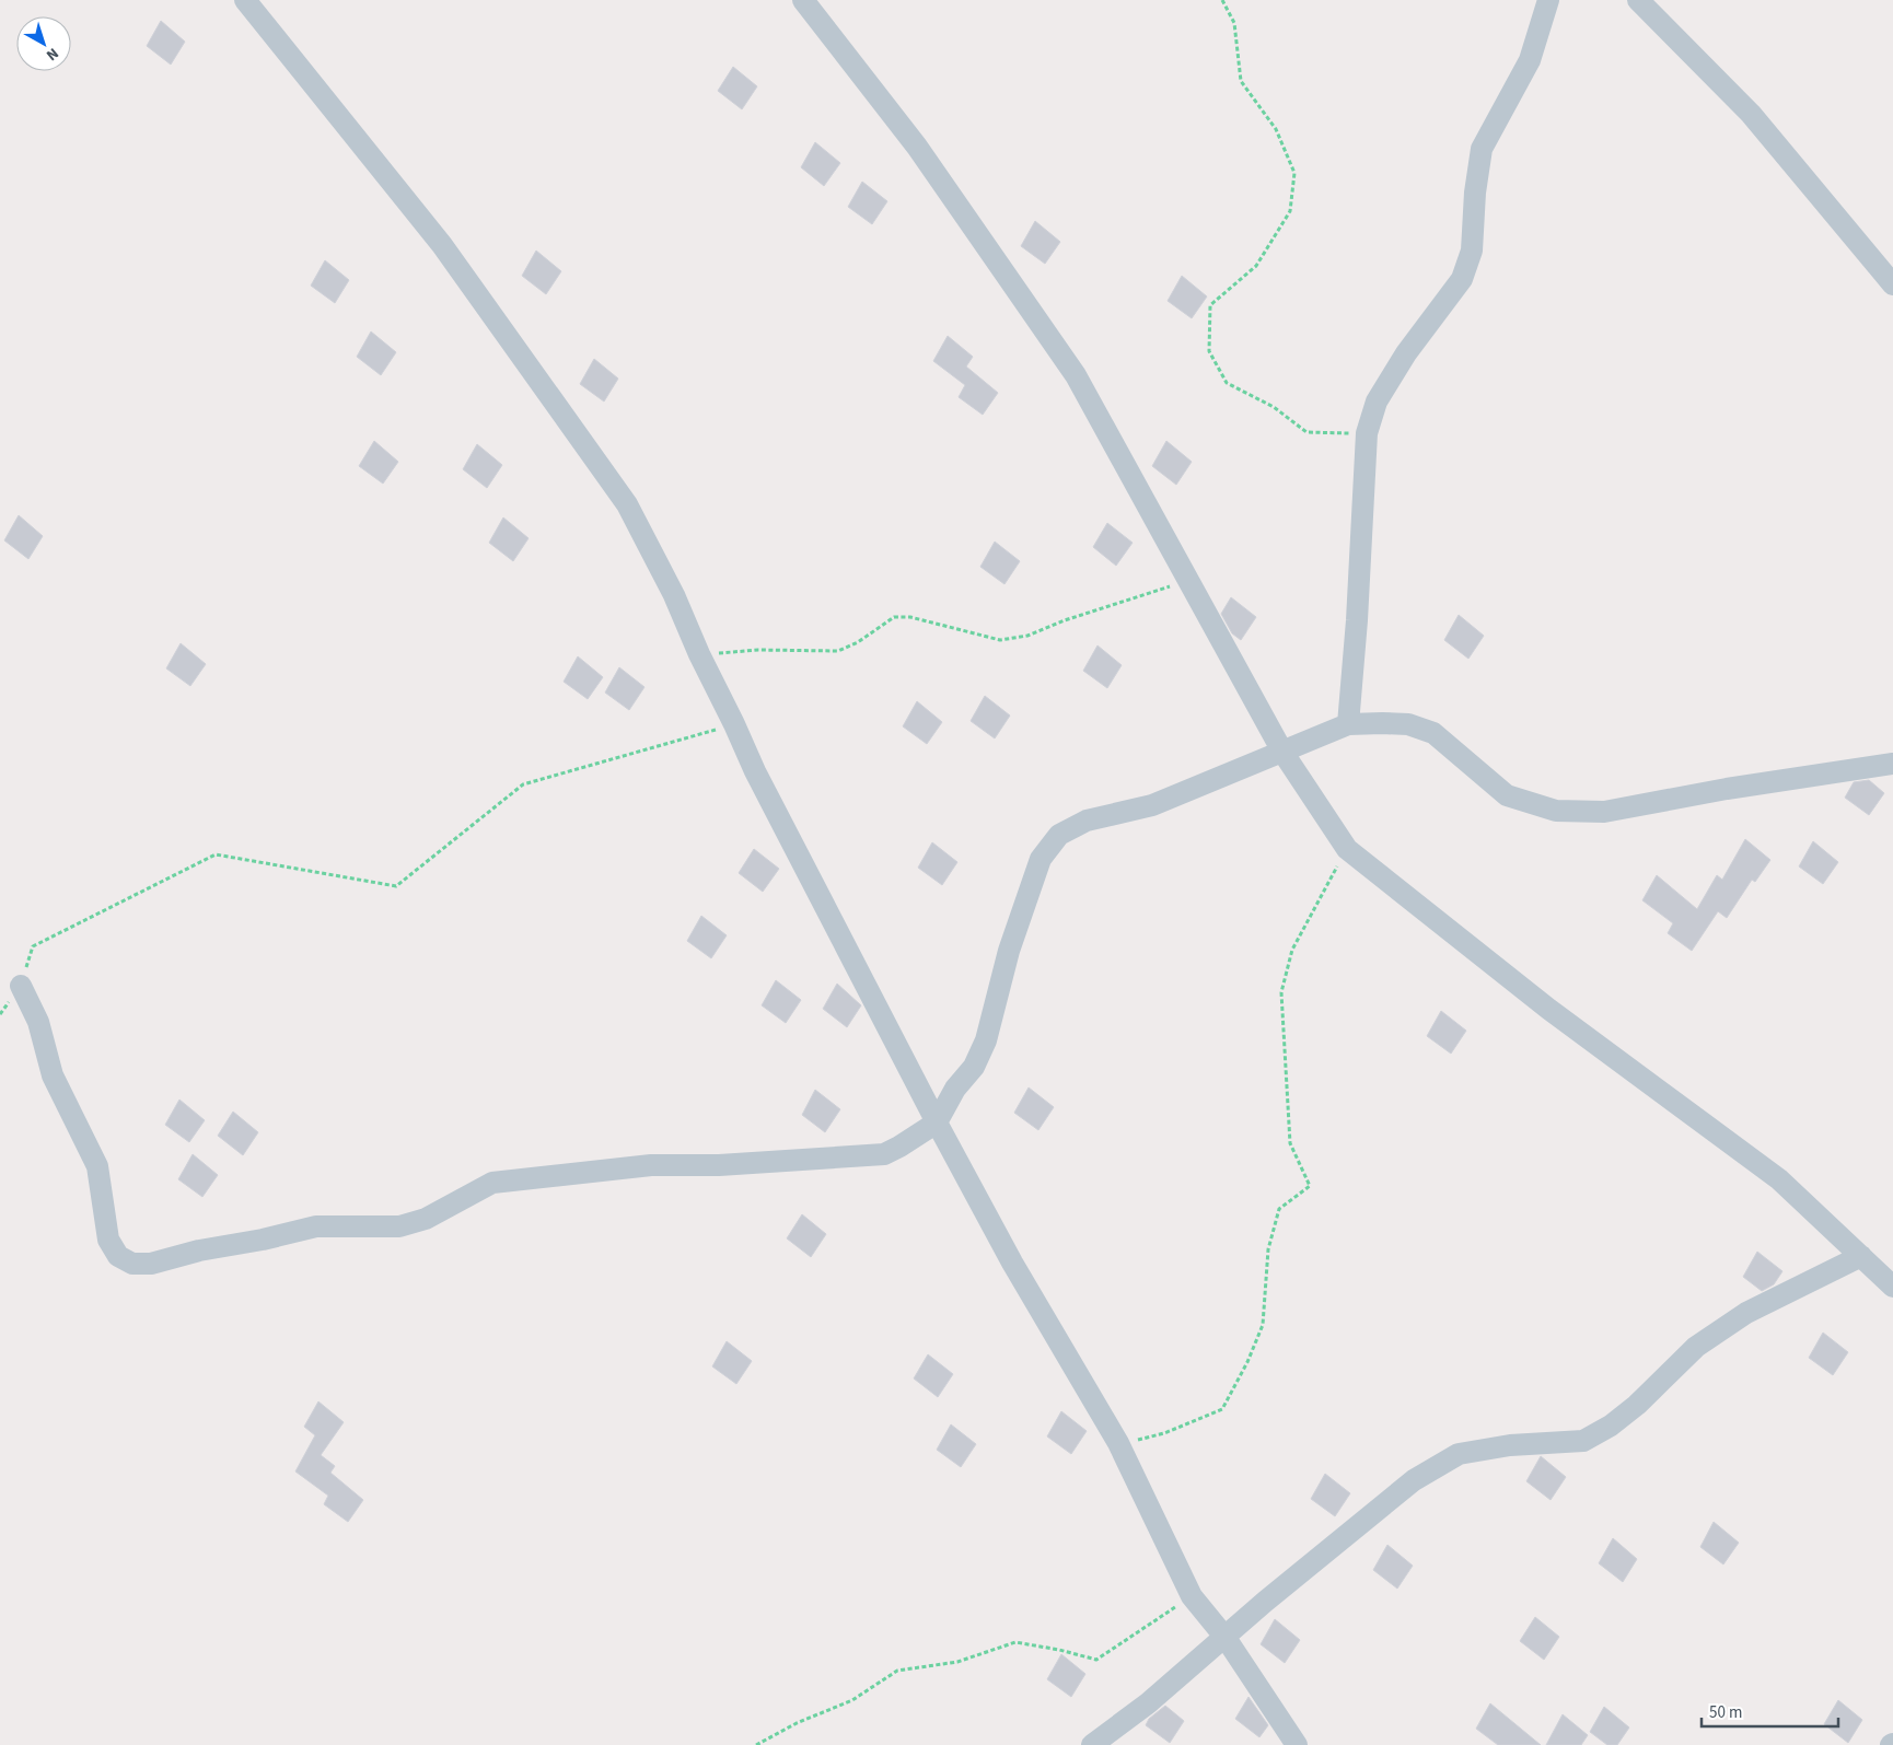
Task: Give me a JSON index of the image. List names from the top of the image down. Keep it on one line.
{"scale_bar":"50 m","north":"bottom right"}
